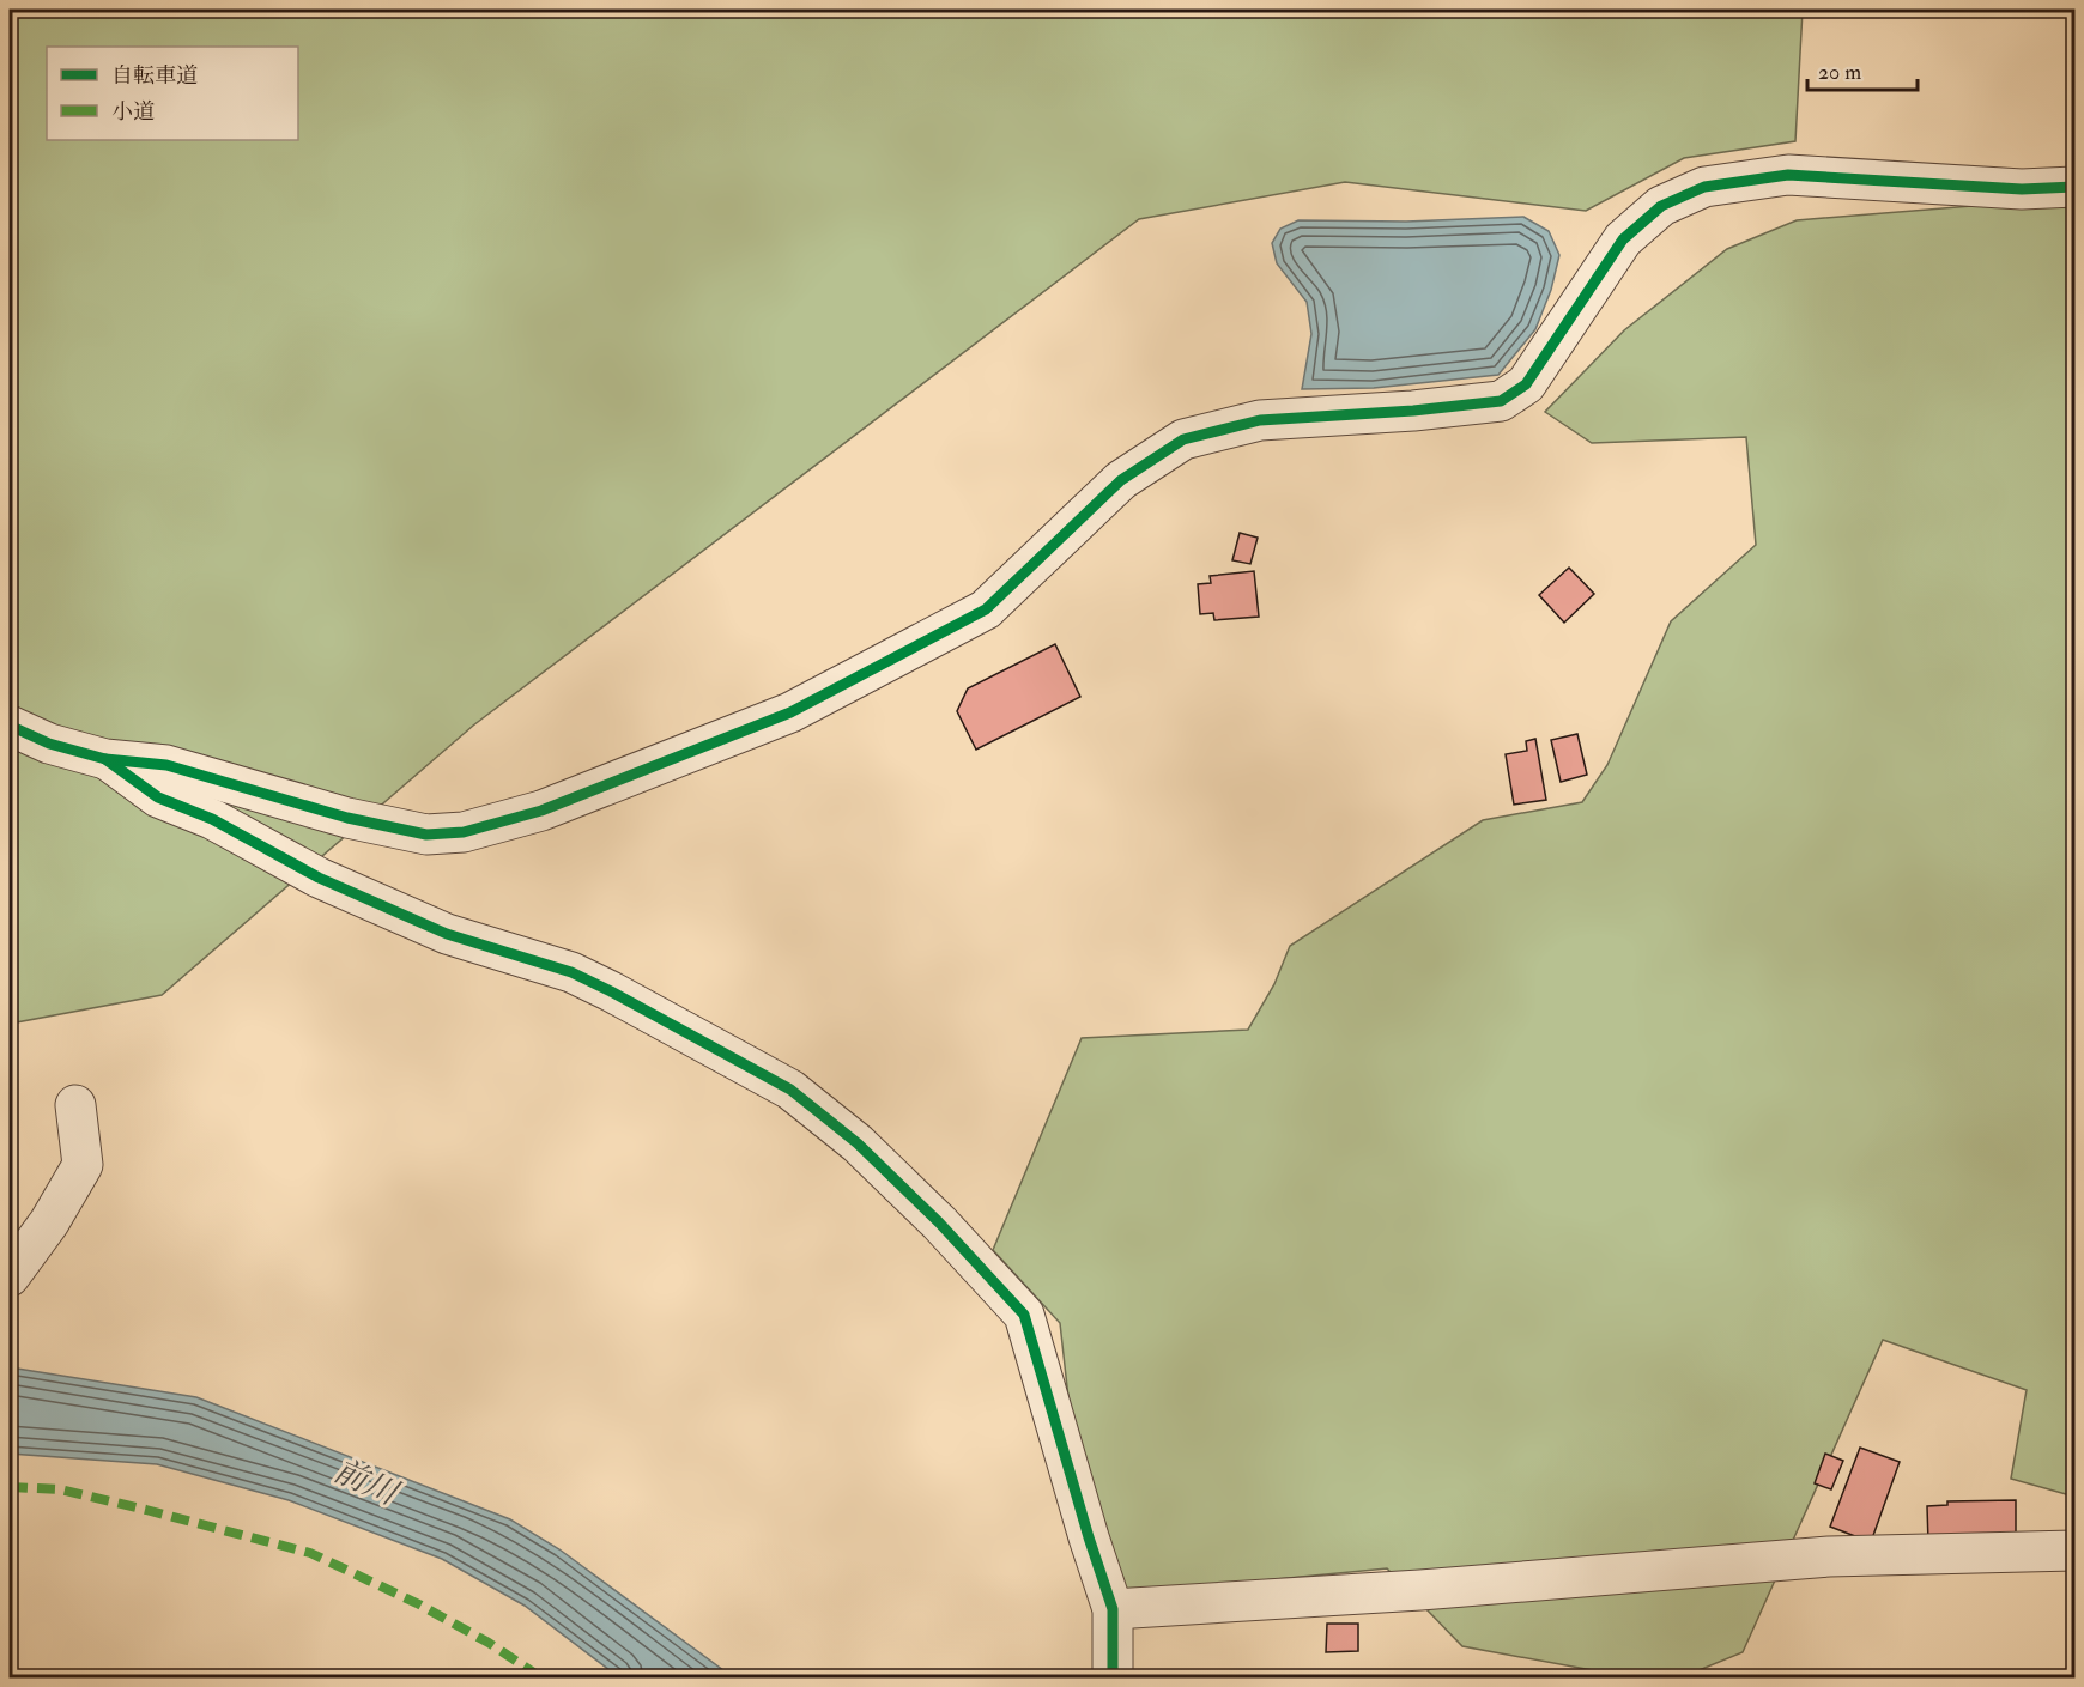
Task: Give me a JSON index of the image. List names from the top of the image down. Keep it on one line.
{"water":["前川"],"legend":["自転車道","小道"],"scale_bar":"20 m"}
